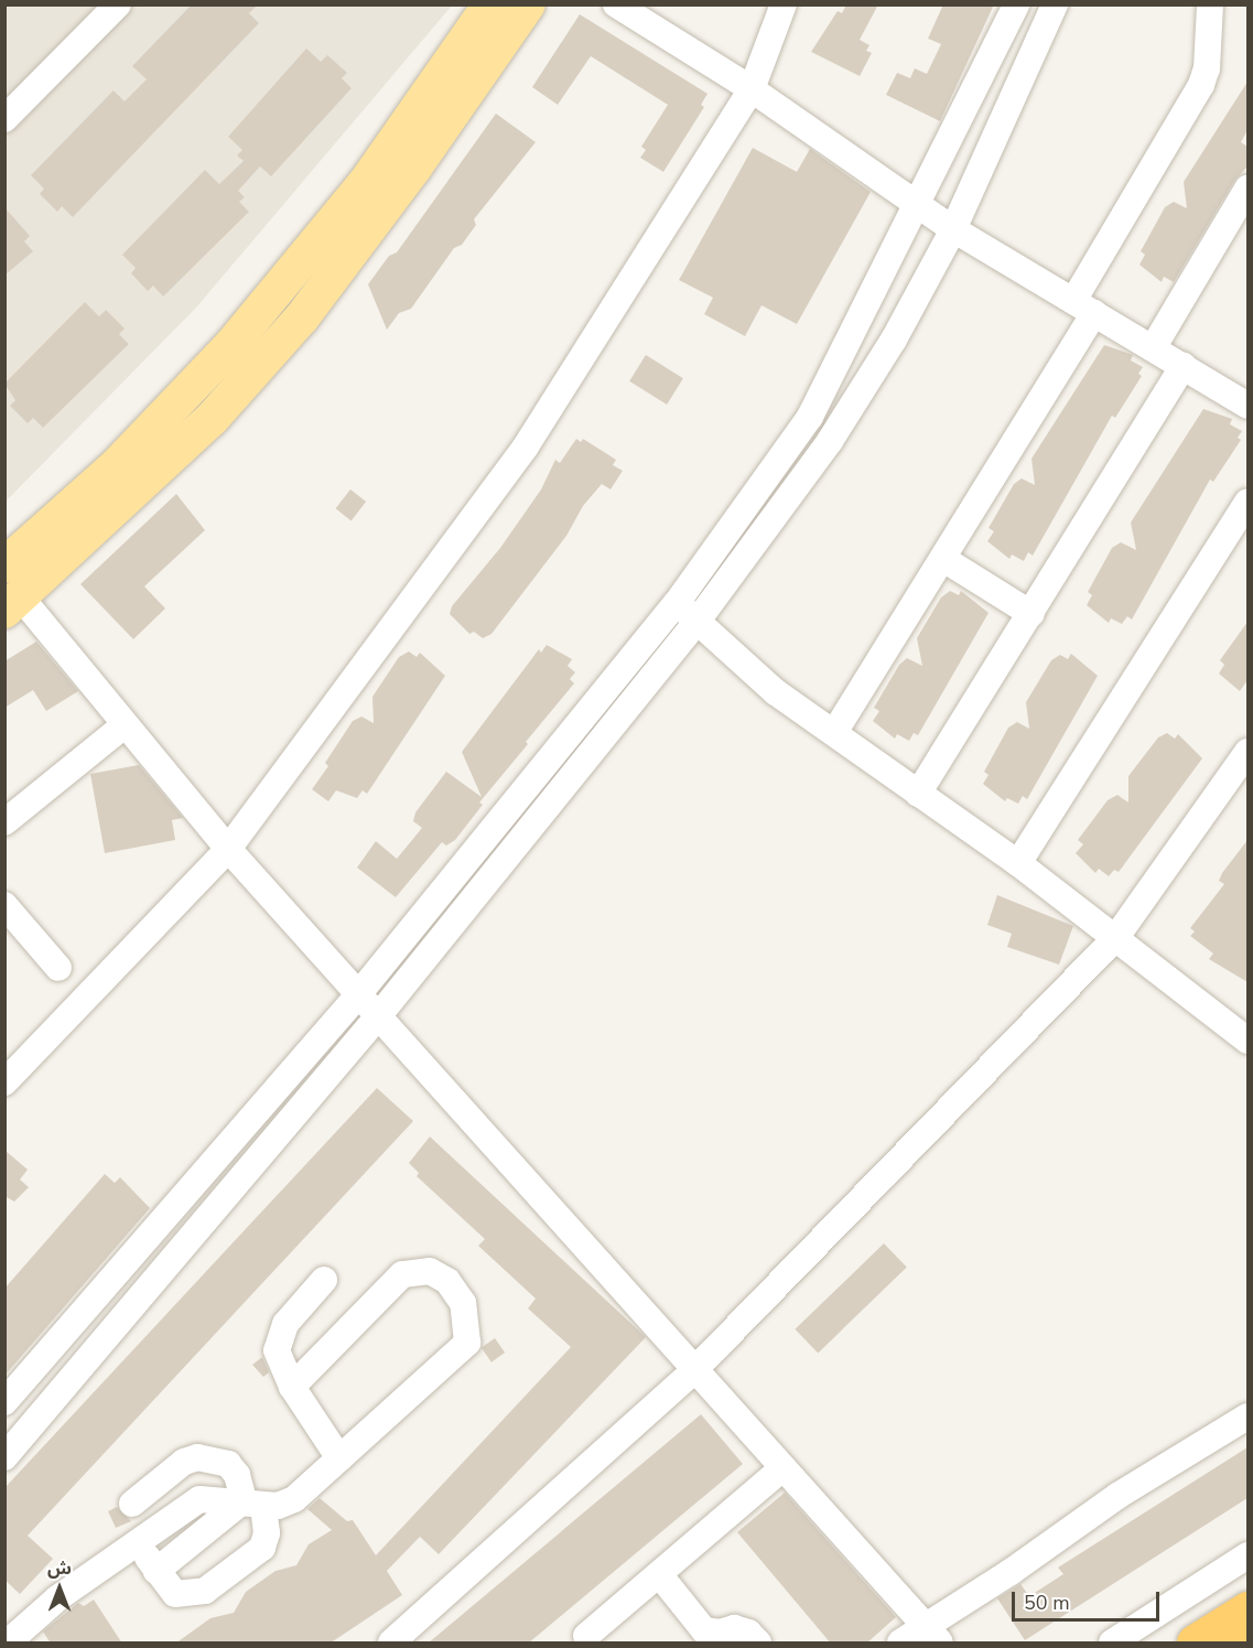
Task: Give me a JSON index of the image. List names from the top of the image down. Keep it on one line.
{"scale_bar":"50 m","north":"top"}
